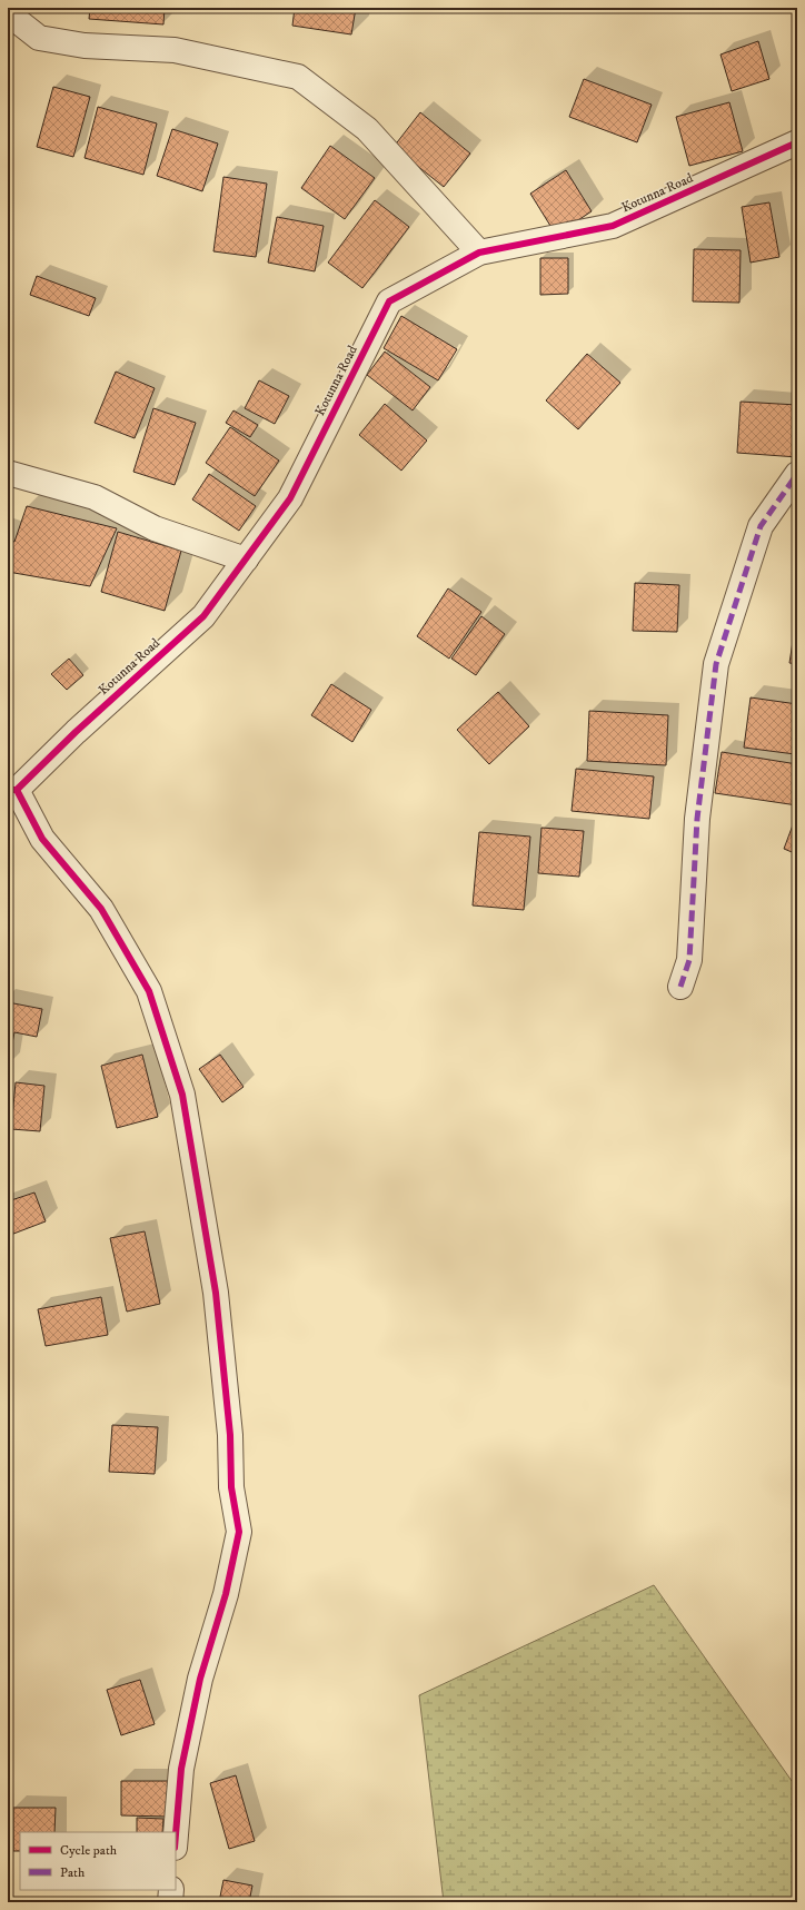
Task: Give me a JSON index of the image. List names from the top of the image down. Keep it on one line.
{"streets":{"street":["Kotunna Road"]},"legend":["Cycle path","Path"]}
